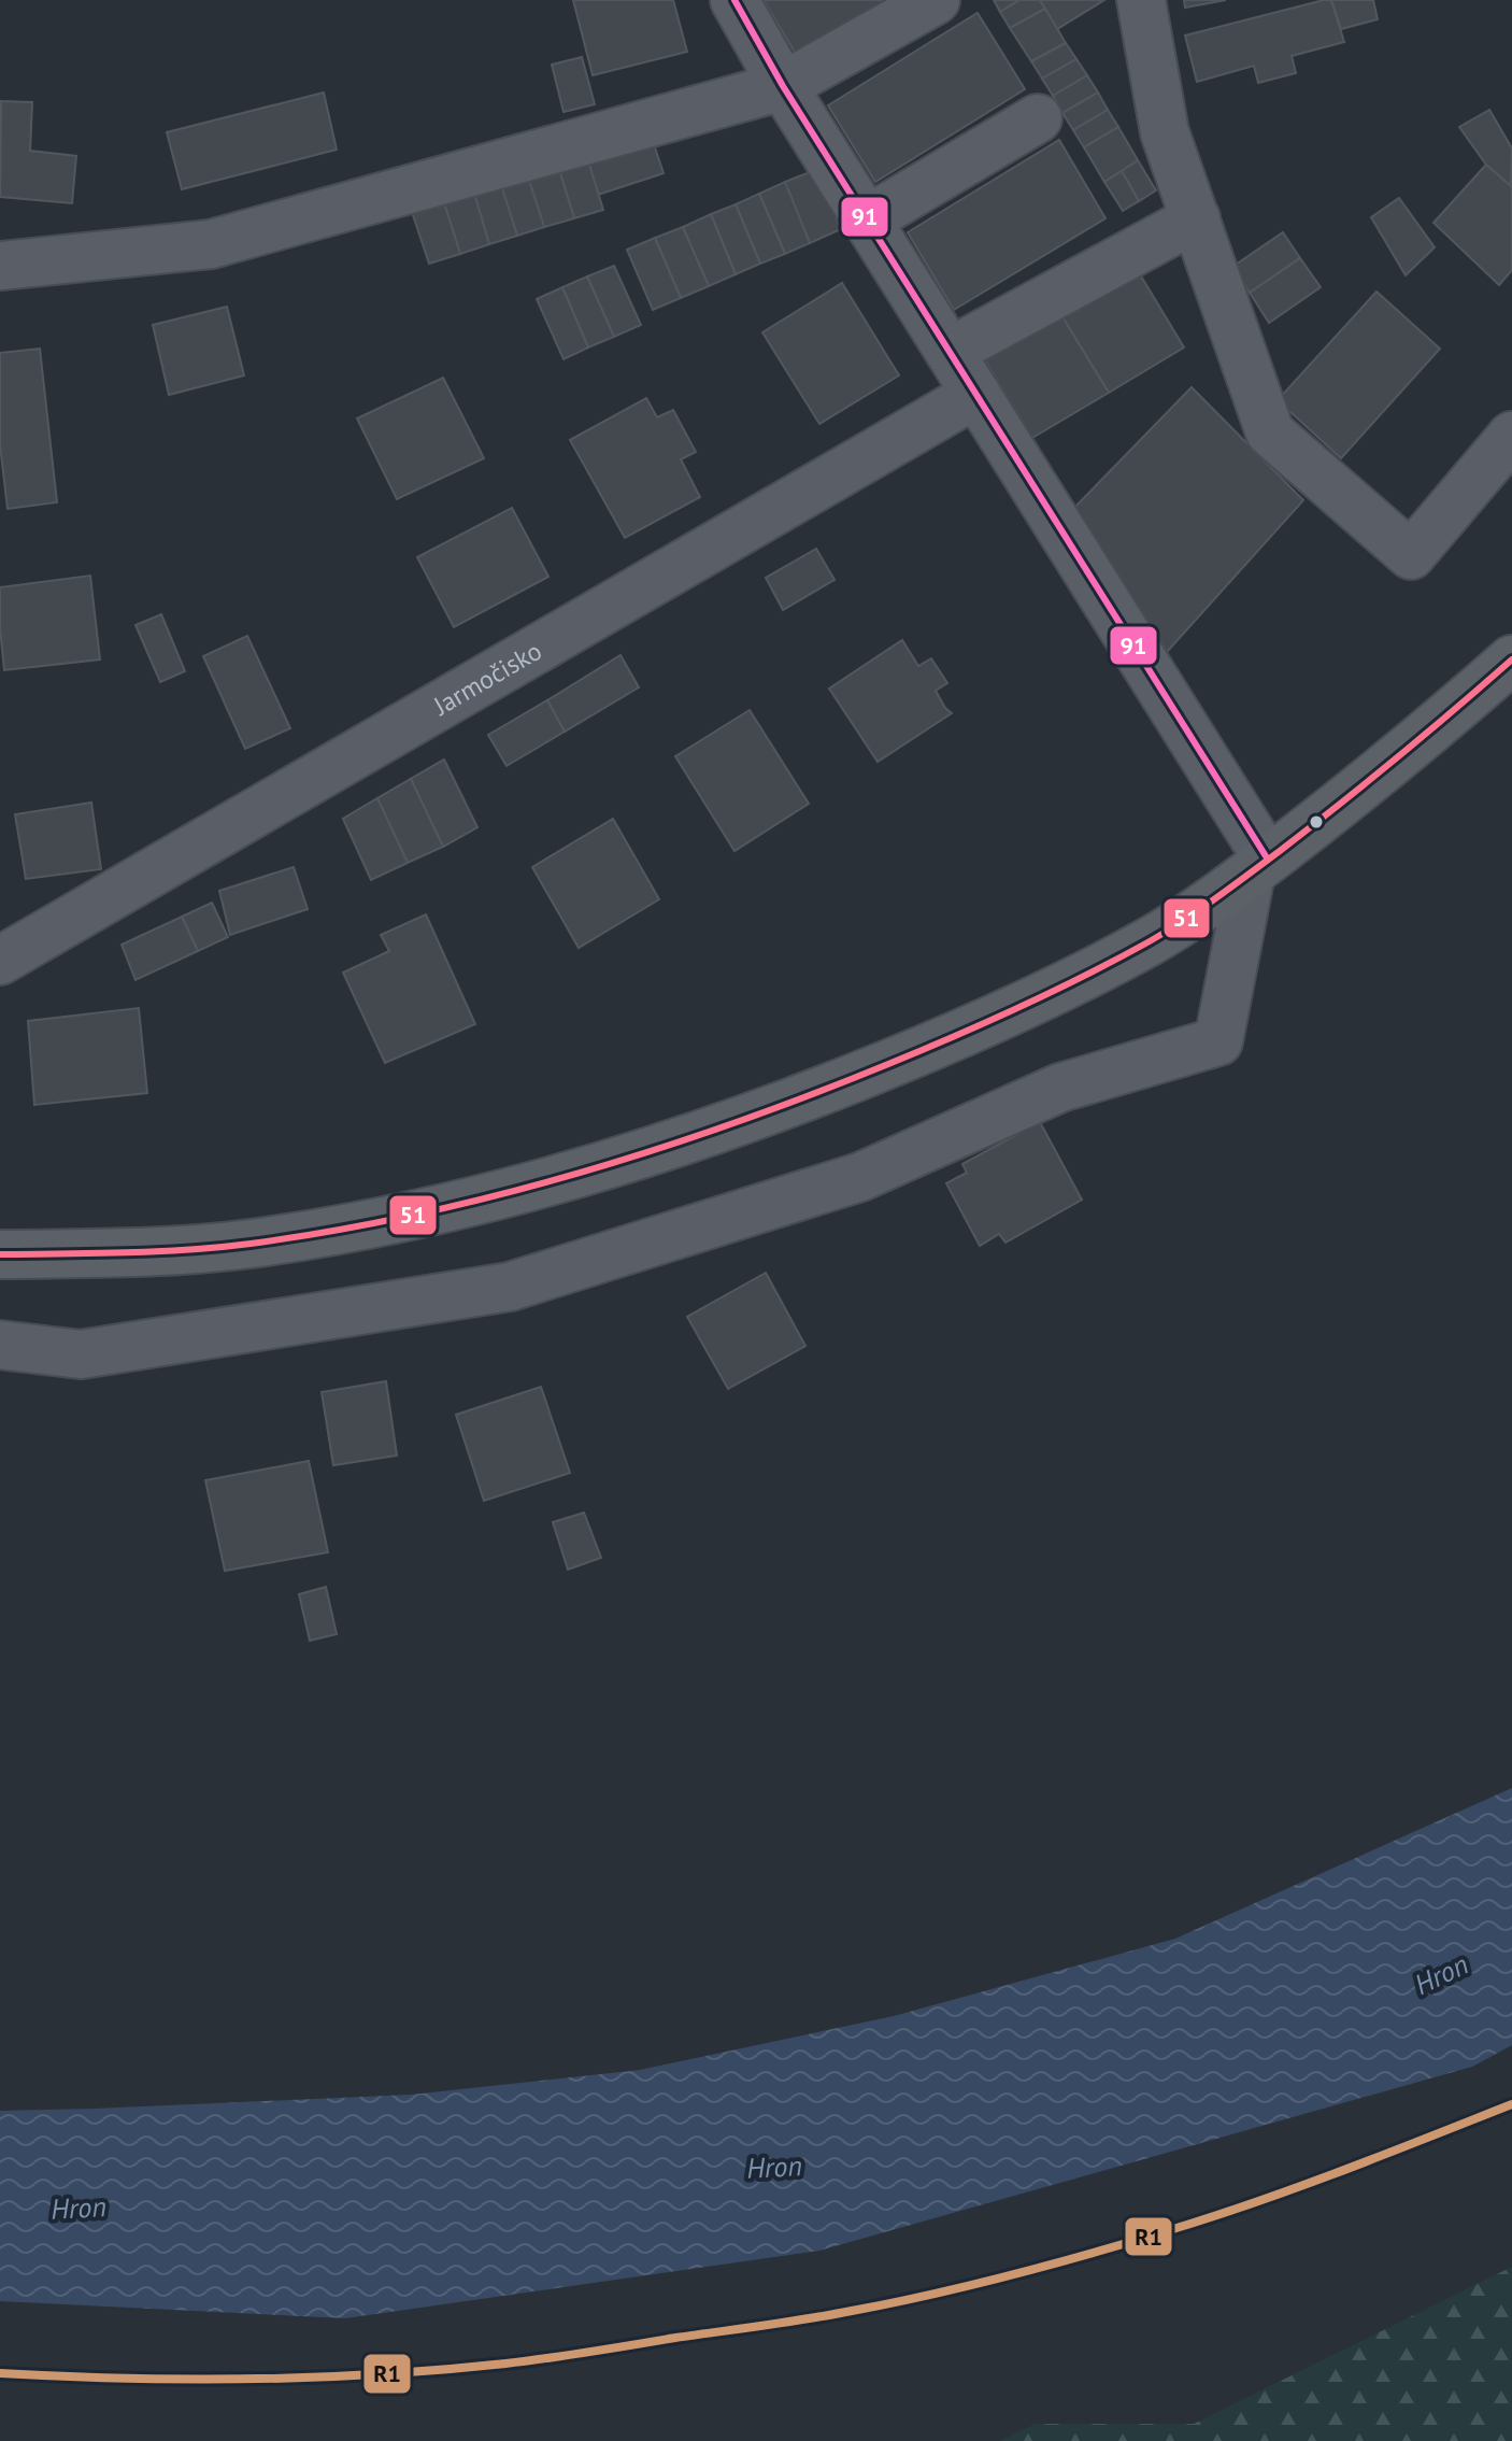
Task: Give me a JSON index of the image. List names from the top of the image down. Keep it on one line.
{"streets":{"street":["Jarmočisko"]},"water":["Hron"],"lines":["transit line 91","transit line 51","transit line R1"]}
